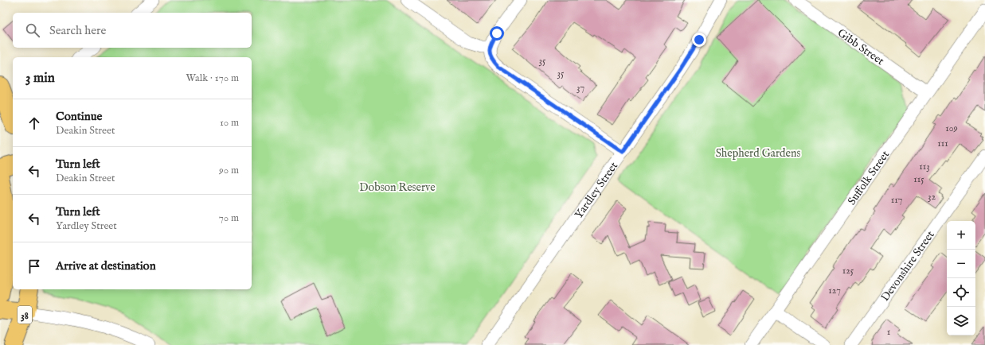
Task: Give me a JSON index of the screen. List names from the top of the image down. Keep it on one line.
{"streets":{"main road":["38"],"street":["Gibb Street","Suffolk Street","Yardley Street","Devonshire Street"]},"crossings":[["Gibb Street","Suffolk Street"]],"parks":["Shepherd Gardens","Dobson Reserve"],"house_numbers":["35","35","37","109","111","113","115","32","117","125","127","1"],"page":{"search":"Search here","heading":["3 min","Walk · 170 m"],"list":[["Continue","Deakin Street","10 m"],["Turn left","Deakin Street","90 m"],["Turn left","Yardley Street","70 m"],"Arrive at destination"],"map_buttons":["+","−"]}}
